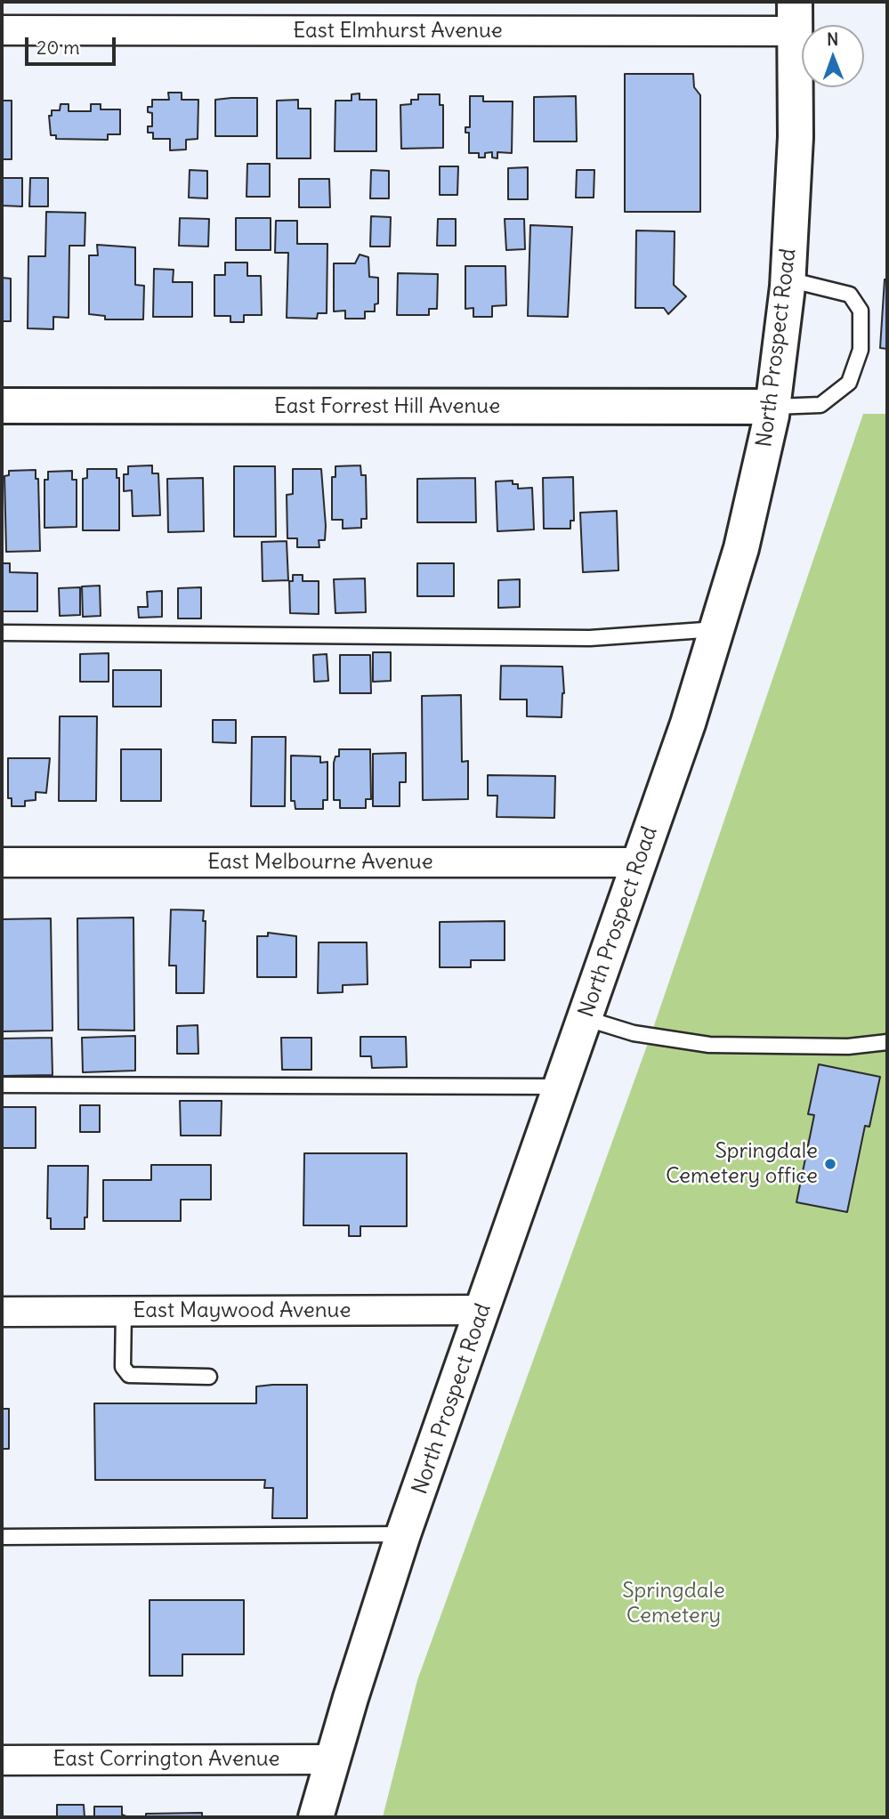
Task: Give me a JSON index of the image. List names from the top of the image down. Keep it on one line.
{"streets":{"main road":["North Prospect Road","East Forrest Hill Avenue"],"street":["East Elmhurst Avenue","East Melbourne Avenue","East Maywood Avenue","East Corrington Avenue"]},"crossings":[["East Elmhurst Avenue","North Prospect Road"],["North Prospect Road","East Forrest Hill Avenue"],["North Prospect Road","East Melbourne Avenue"],["North Prospect Road","East Maywood Avenue"],["North Prospect Road","East Corrington Avenue"]],"parks":["Springdale Cemetery"],"places":["Springdale Cemetery office"],"scale_bar":"20 m","north":"top"}
